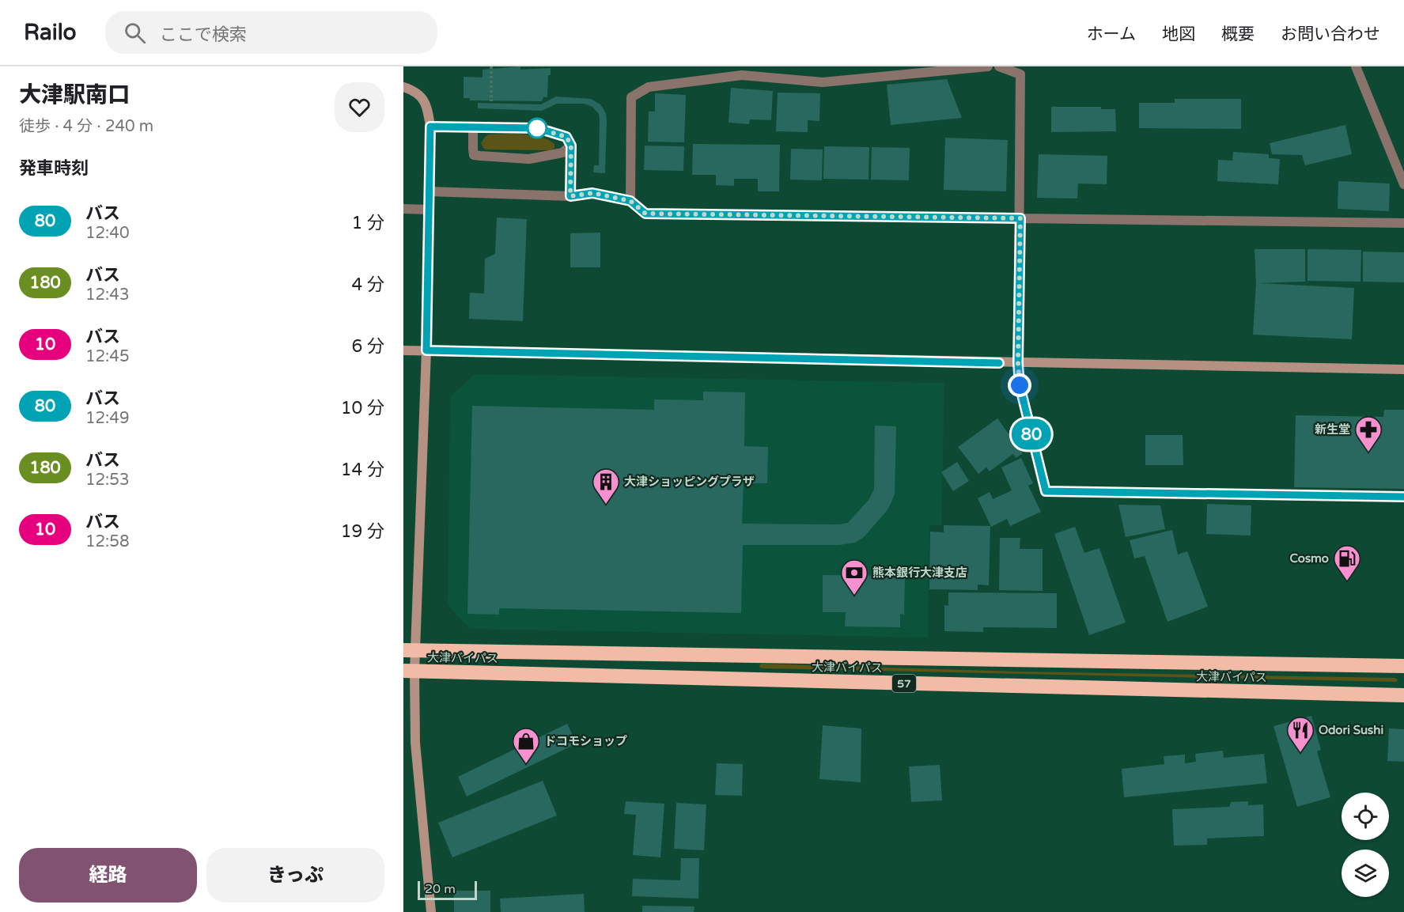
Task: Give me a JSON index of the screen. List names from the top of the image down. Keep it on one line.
{"streets":{"highway":["大津バイパス","57"]},"places":{"pharmacy":["新生堂"],"building":["大津ショッピングプラザ"],"fuel station":["Cosmo"],"bank":["熊本銀行大津支店"],"restaurant":["Odori Sushi"],"shop":["ドコモショップ"]},"lines":["bus line 80"],"scale_bar":"20 m","page":{"header":"Railo","search":"ここで検索","nav":["ホーム","地図","概要","お問い合わせ"],"heading":[["大津駅南口","徒歩 · 4 分 · 240 m"],"発車時刻"],"on_map":"80","list":[{"mark":"80","name":"バス","note":"12:40","value":"1 分"},{"mark":"180","name":"バス","note":"12:43","value":"4 分"},{"mark":"10","name":"バス","note":"12:45","value":"6 分"},{"mark":"80","name":"バス","note":"12:49","value":"10 分"},{"mark":"180","name":"バス","note":"12:53","value":"14 分"},{"mark":"10","name":"バス","note":"12:58","value":"19 分"}],"buttons":["経路","きっぷ"],"scale":"20 m"}}
